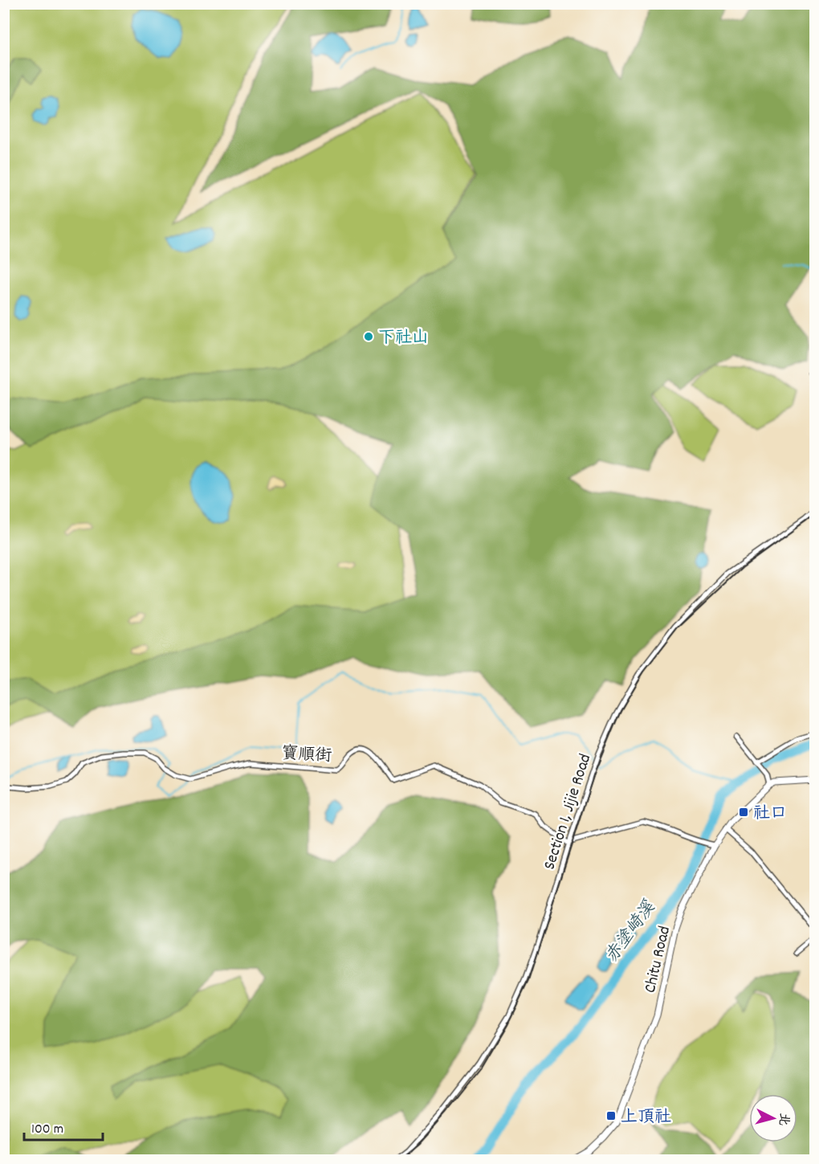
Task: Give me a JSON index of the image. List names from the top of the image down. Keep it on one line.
{"streets":{"street":["寶順街","Section 1, Jijie Road","Chitu Road"]},"crossings":[["寶順街","Section 1, Jijie Road"]],"water":["赤塗崎溪"],"places":{"other":["下社山"],"transit":["社口","上頂社"]},"scale_bar":"100 m","north":"right"}
